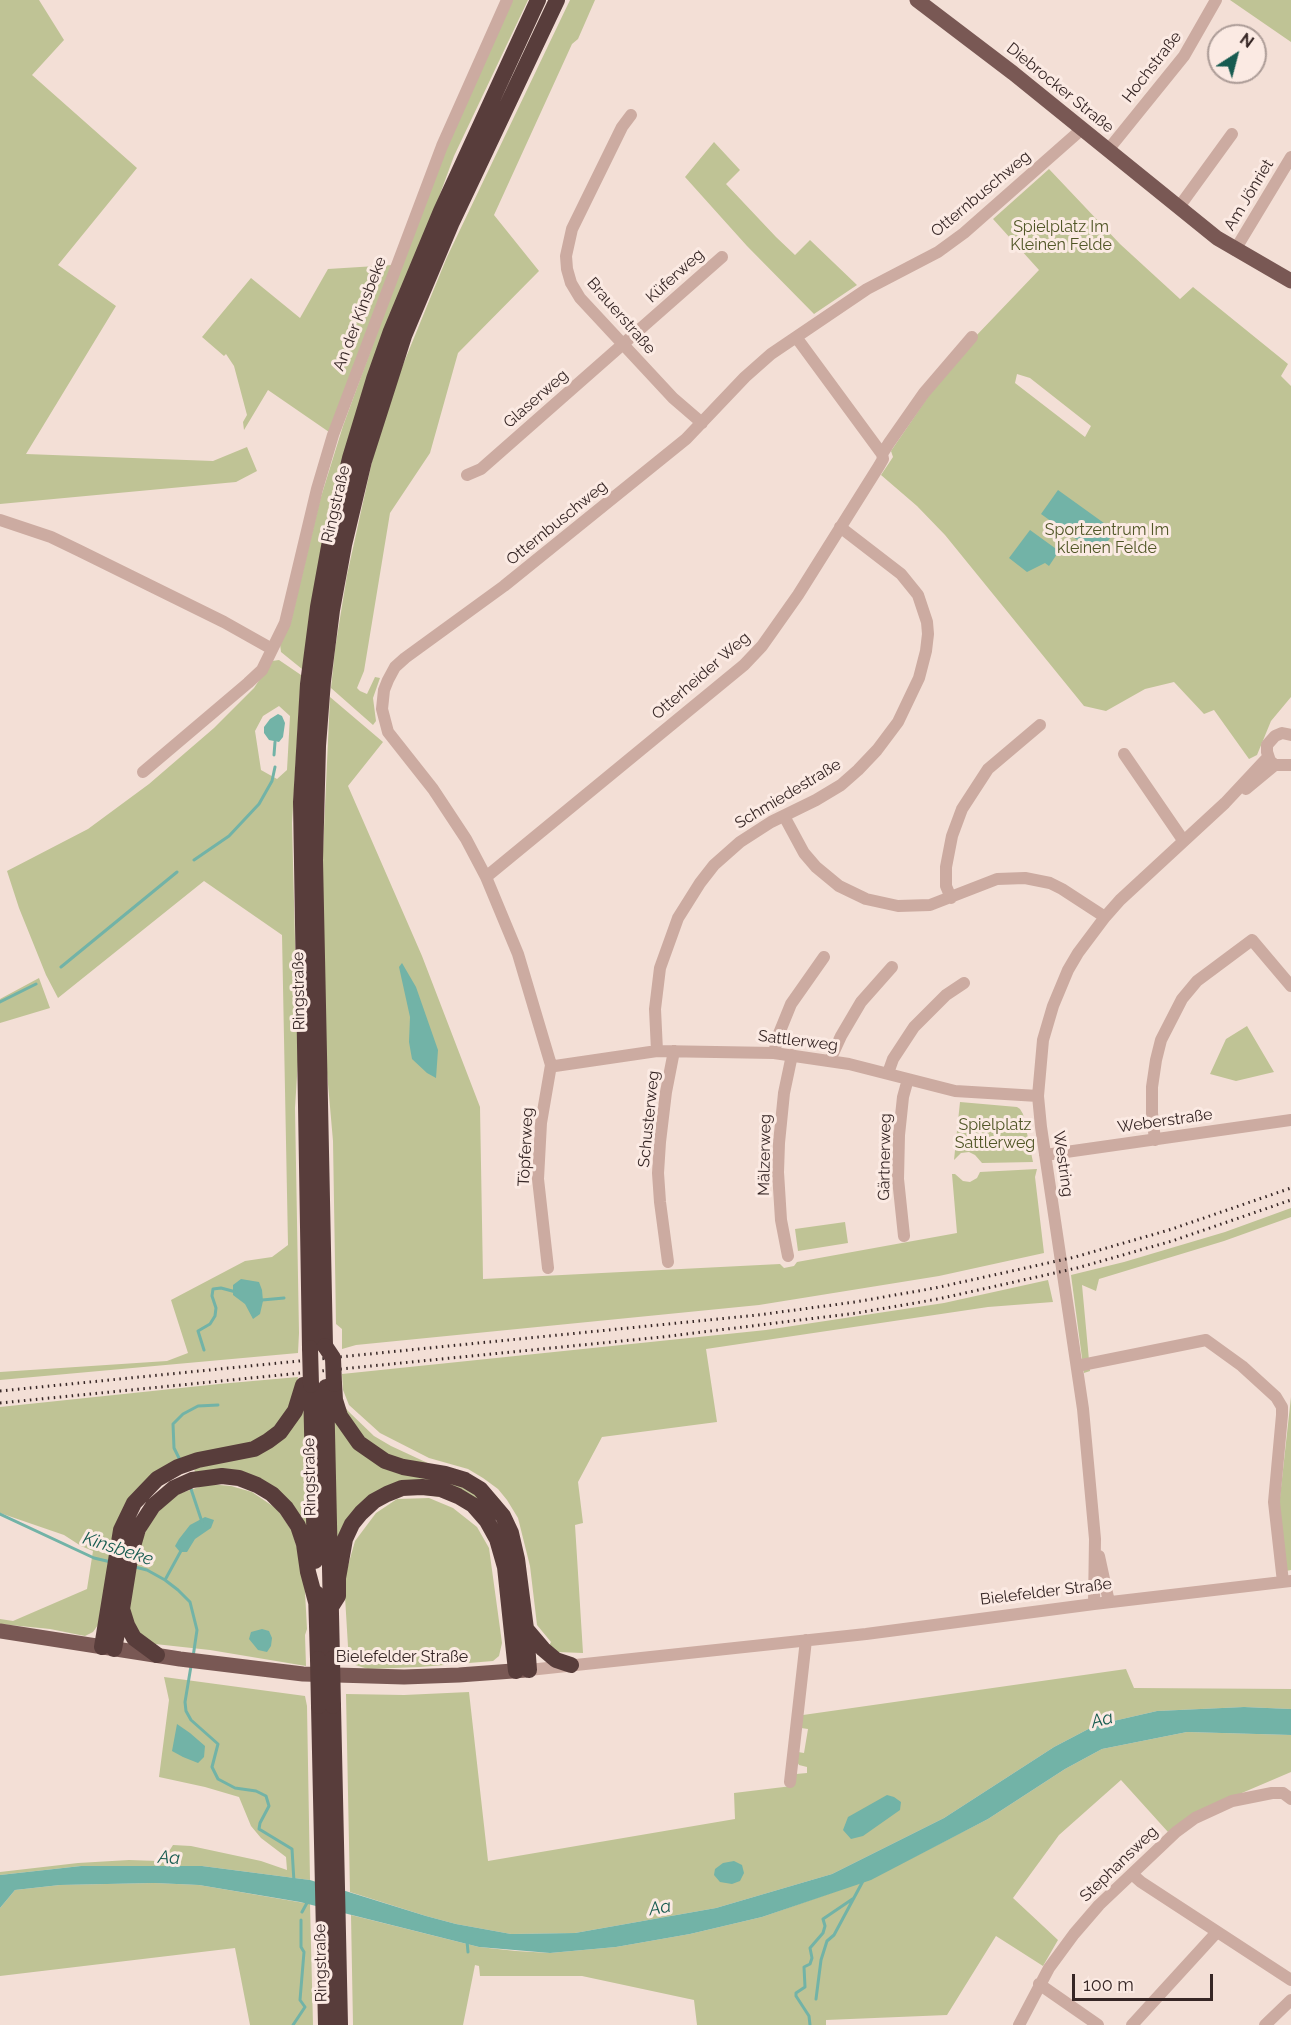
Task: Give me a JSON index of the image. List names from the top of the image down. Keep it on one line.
{"streets":{"highway":["Ringstraße"],"main road":["Diebrocker Straße","Bielefelder Straße"],"street":["Hochstraße","Otternbuschweg","Am Jönriet","Küferweg","An der Kinsbeke","Brauerstraße","Glaserweg","Otterheider Weg","Schmiedestraße","Sattlerweg","Schusterweg","Weberstraße","Töpferweg","Mälzerweg","Gärtnerweg","Westring","Stephansweg"]},"crossings":[["Hochstraße","Diebrocker Straße"],["Diebrocker Straße","Otternbuschweg"],["Diebrocker Straße","Am Jönriet"],["Otternbuschweg","Brauerstraße"],["Otternbuschweg","Otterheider Weg"],["Otternbuschweg","Sattlerweg"],["Otternbuschweg","Töpferweg"],["Küferweg","Brauerstraße"],["Küferweg","Glaserweg"],["Brauerstraße","Glaserweg"],["Otterheider Weg","Schmiedestraße"],["Schmiedestraße","Sattlerweg"],["Sattlerweg","Schusterweg"],["Sattlerweg","Töpferweg"],["Sattlerweg","Mälzerweg"],["Sattlerweg","Gärtnerweg"],["Sattlerweg","Westring"],["Weberstraße","Westring"],["Westring","Bielefelder Straße"]],"water":["Kinsbeke","Aa"],"parks":["Spielplatz Im Kleinen Felde","Sportzentrum Im kleinen Felde","Spielplatz Sattlerweg"],"scale_bar":"100 m","north":"top right"}
